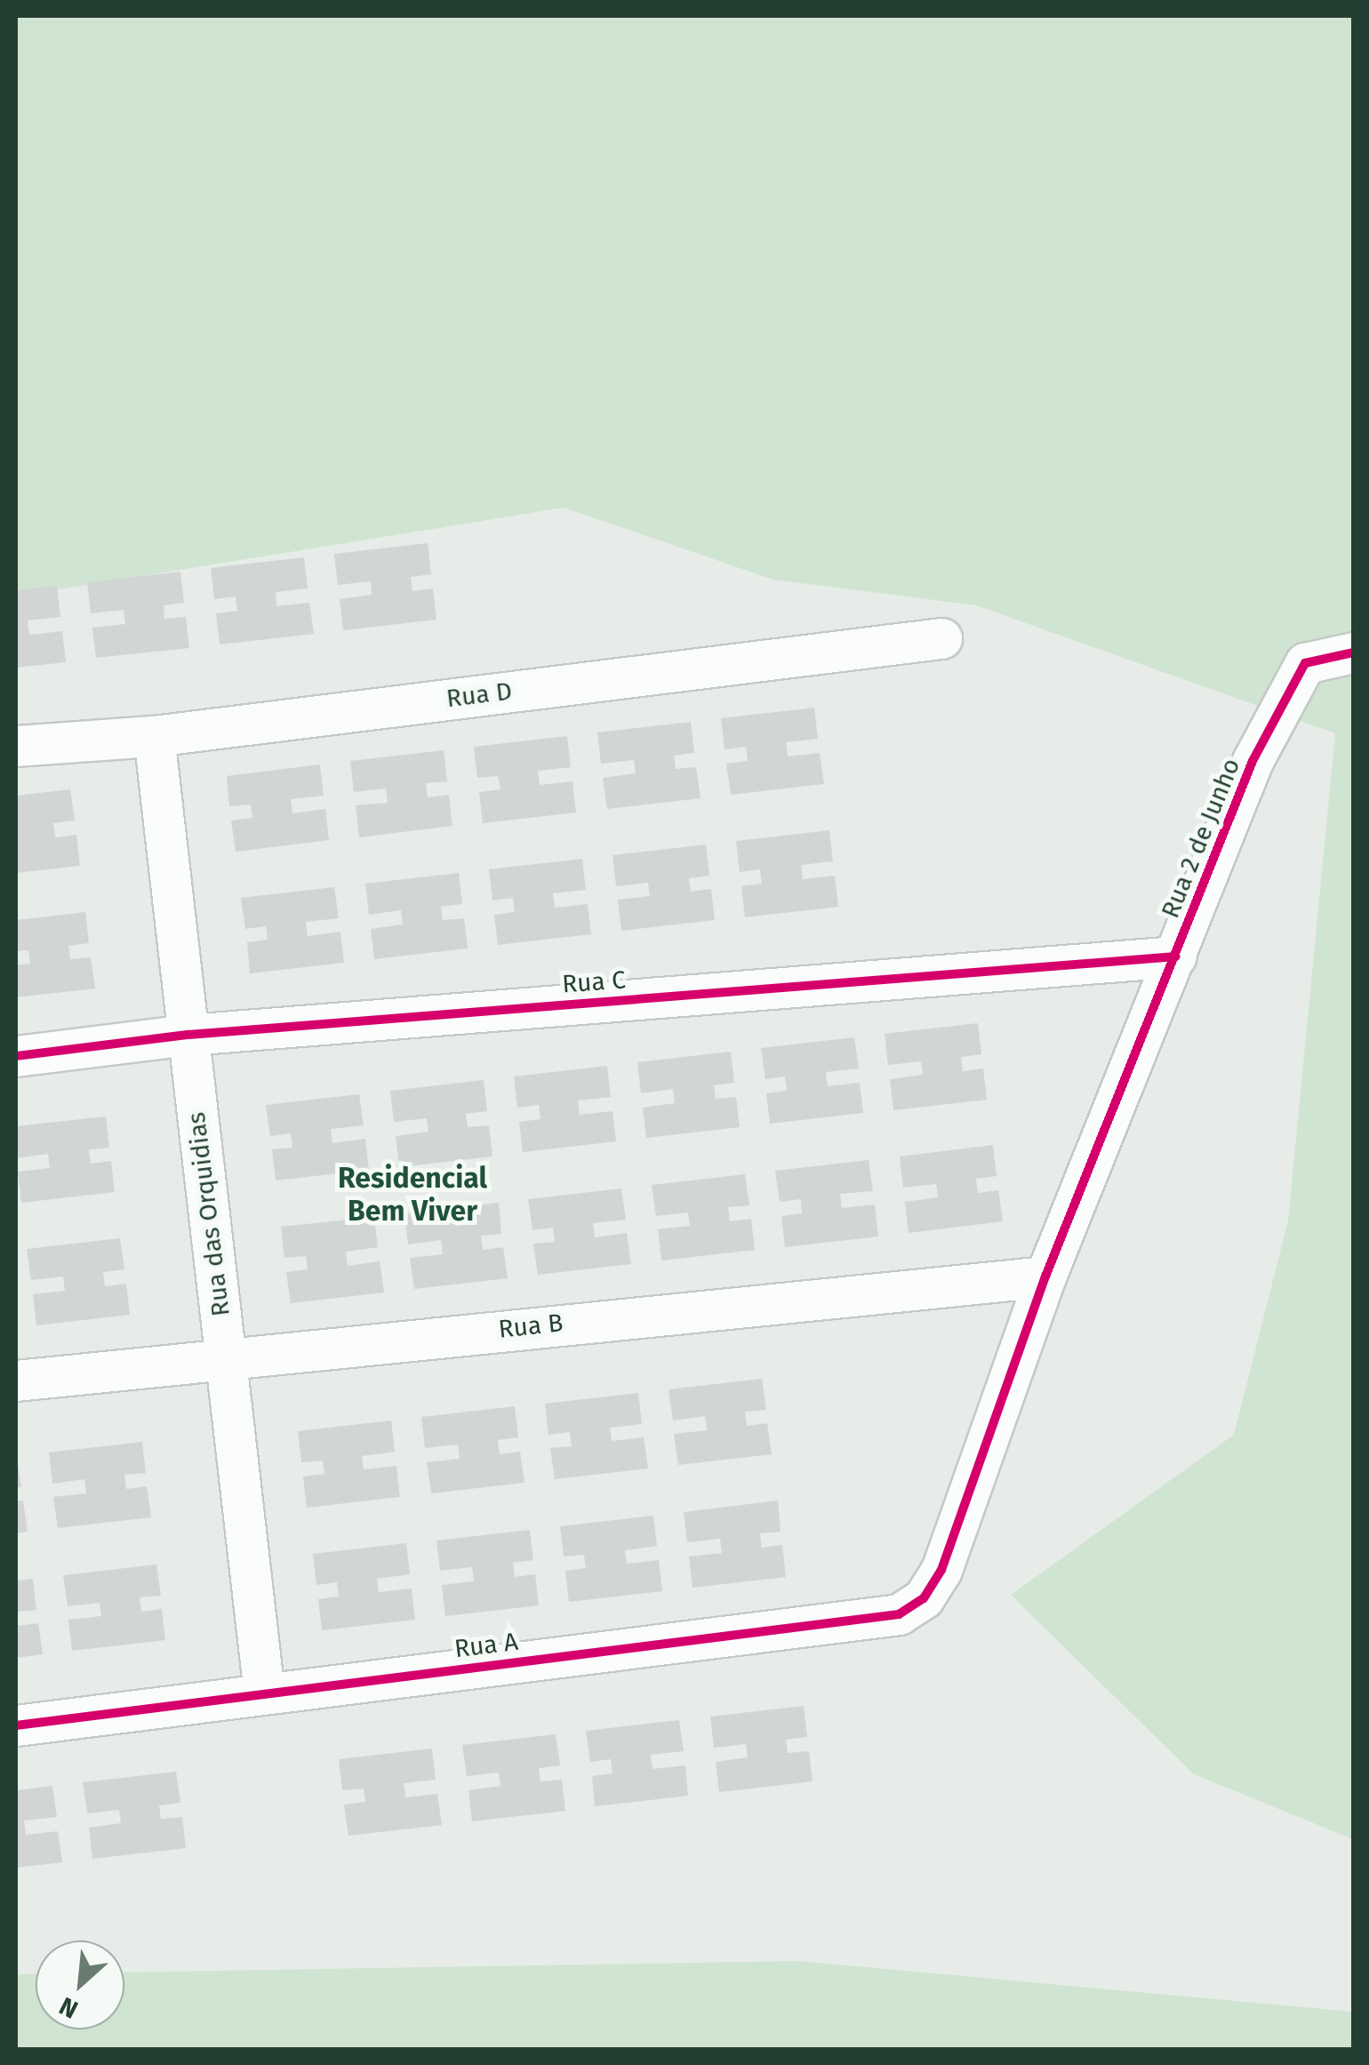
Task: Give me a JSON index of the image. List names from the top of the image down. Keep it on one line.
{"streets":{"street":["Rua D","Rua 2 de Junho","Rua C","Rua das Orquidias","Rua B","Rua A"]},"crossings":[["Rua D","Rua das Orquidias"],["Rua 2 de Junho","Rua C"],["Rua 2 de Junho","Rua B"],["Rua 2 de Junho","Rua A"],["Rua C","Rua das Orquidias"],["Rua das Orquidias","Rua B"],["Rua das Orquidias","Rua A"]],"districts":["Residencial Bem Viver"],"north":"bottom left"}
